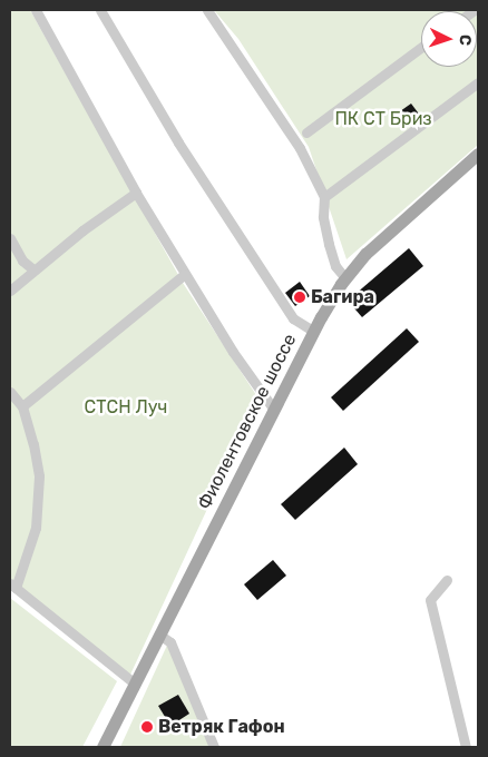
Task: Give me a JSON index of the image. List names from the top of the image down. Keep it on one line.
{"streets":{"main road":["Фиолентовское шоссе"]},"parks":["ПК СТ Бриз","СТСН Луч"],"places":["Багира","Ветряк Гафон"],"north":"right"}
